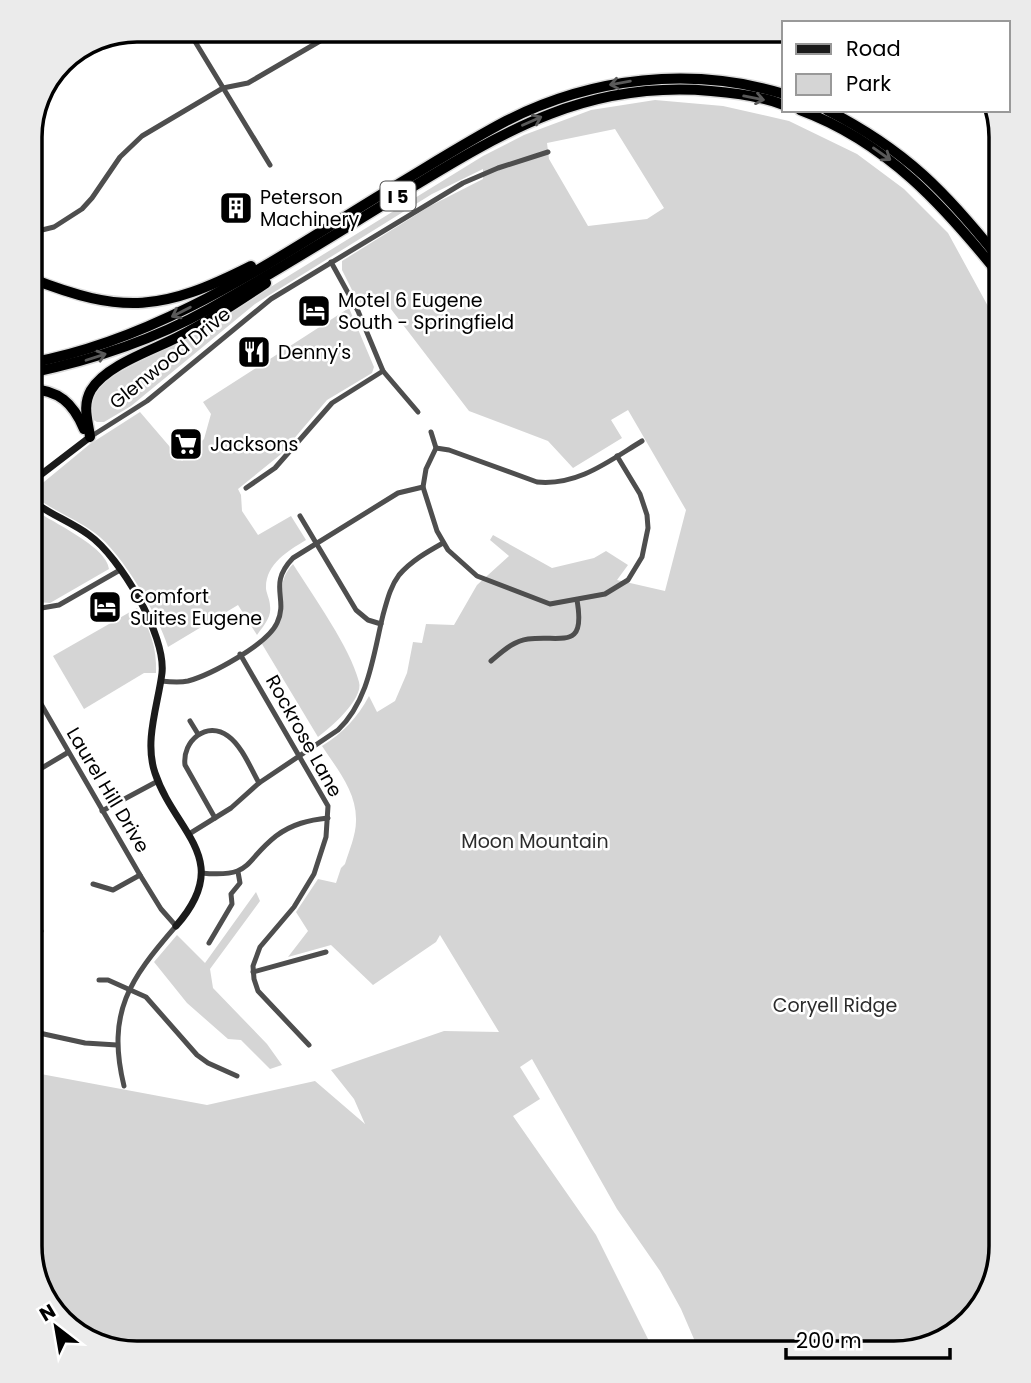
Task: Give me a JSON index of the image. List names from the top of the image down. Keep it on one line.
{"streets":{"highway":["I 5"],"street":["Glenwood Drive","Rockrose Lane","Laurel Hill Drive"]},"parks":["Moon Mountain","Coryell Ridge"],"places":{"building":["Peterson Machinery"],"hotel":["Motel 6 Eugene South - Springfield","Comfort Suites Eugene"],"restaurant":["Denny's"],"supermarket":["Jacksons"]},"legend":["Road","Park"],"scale_bar":"200 m","north":"top left"}
